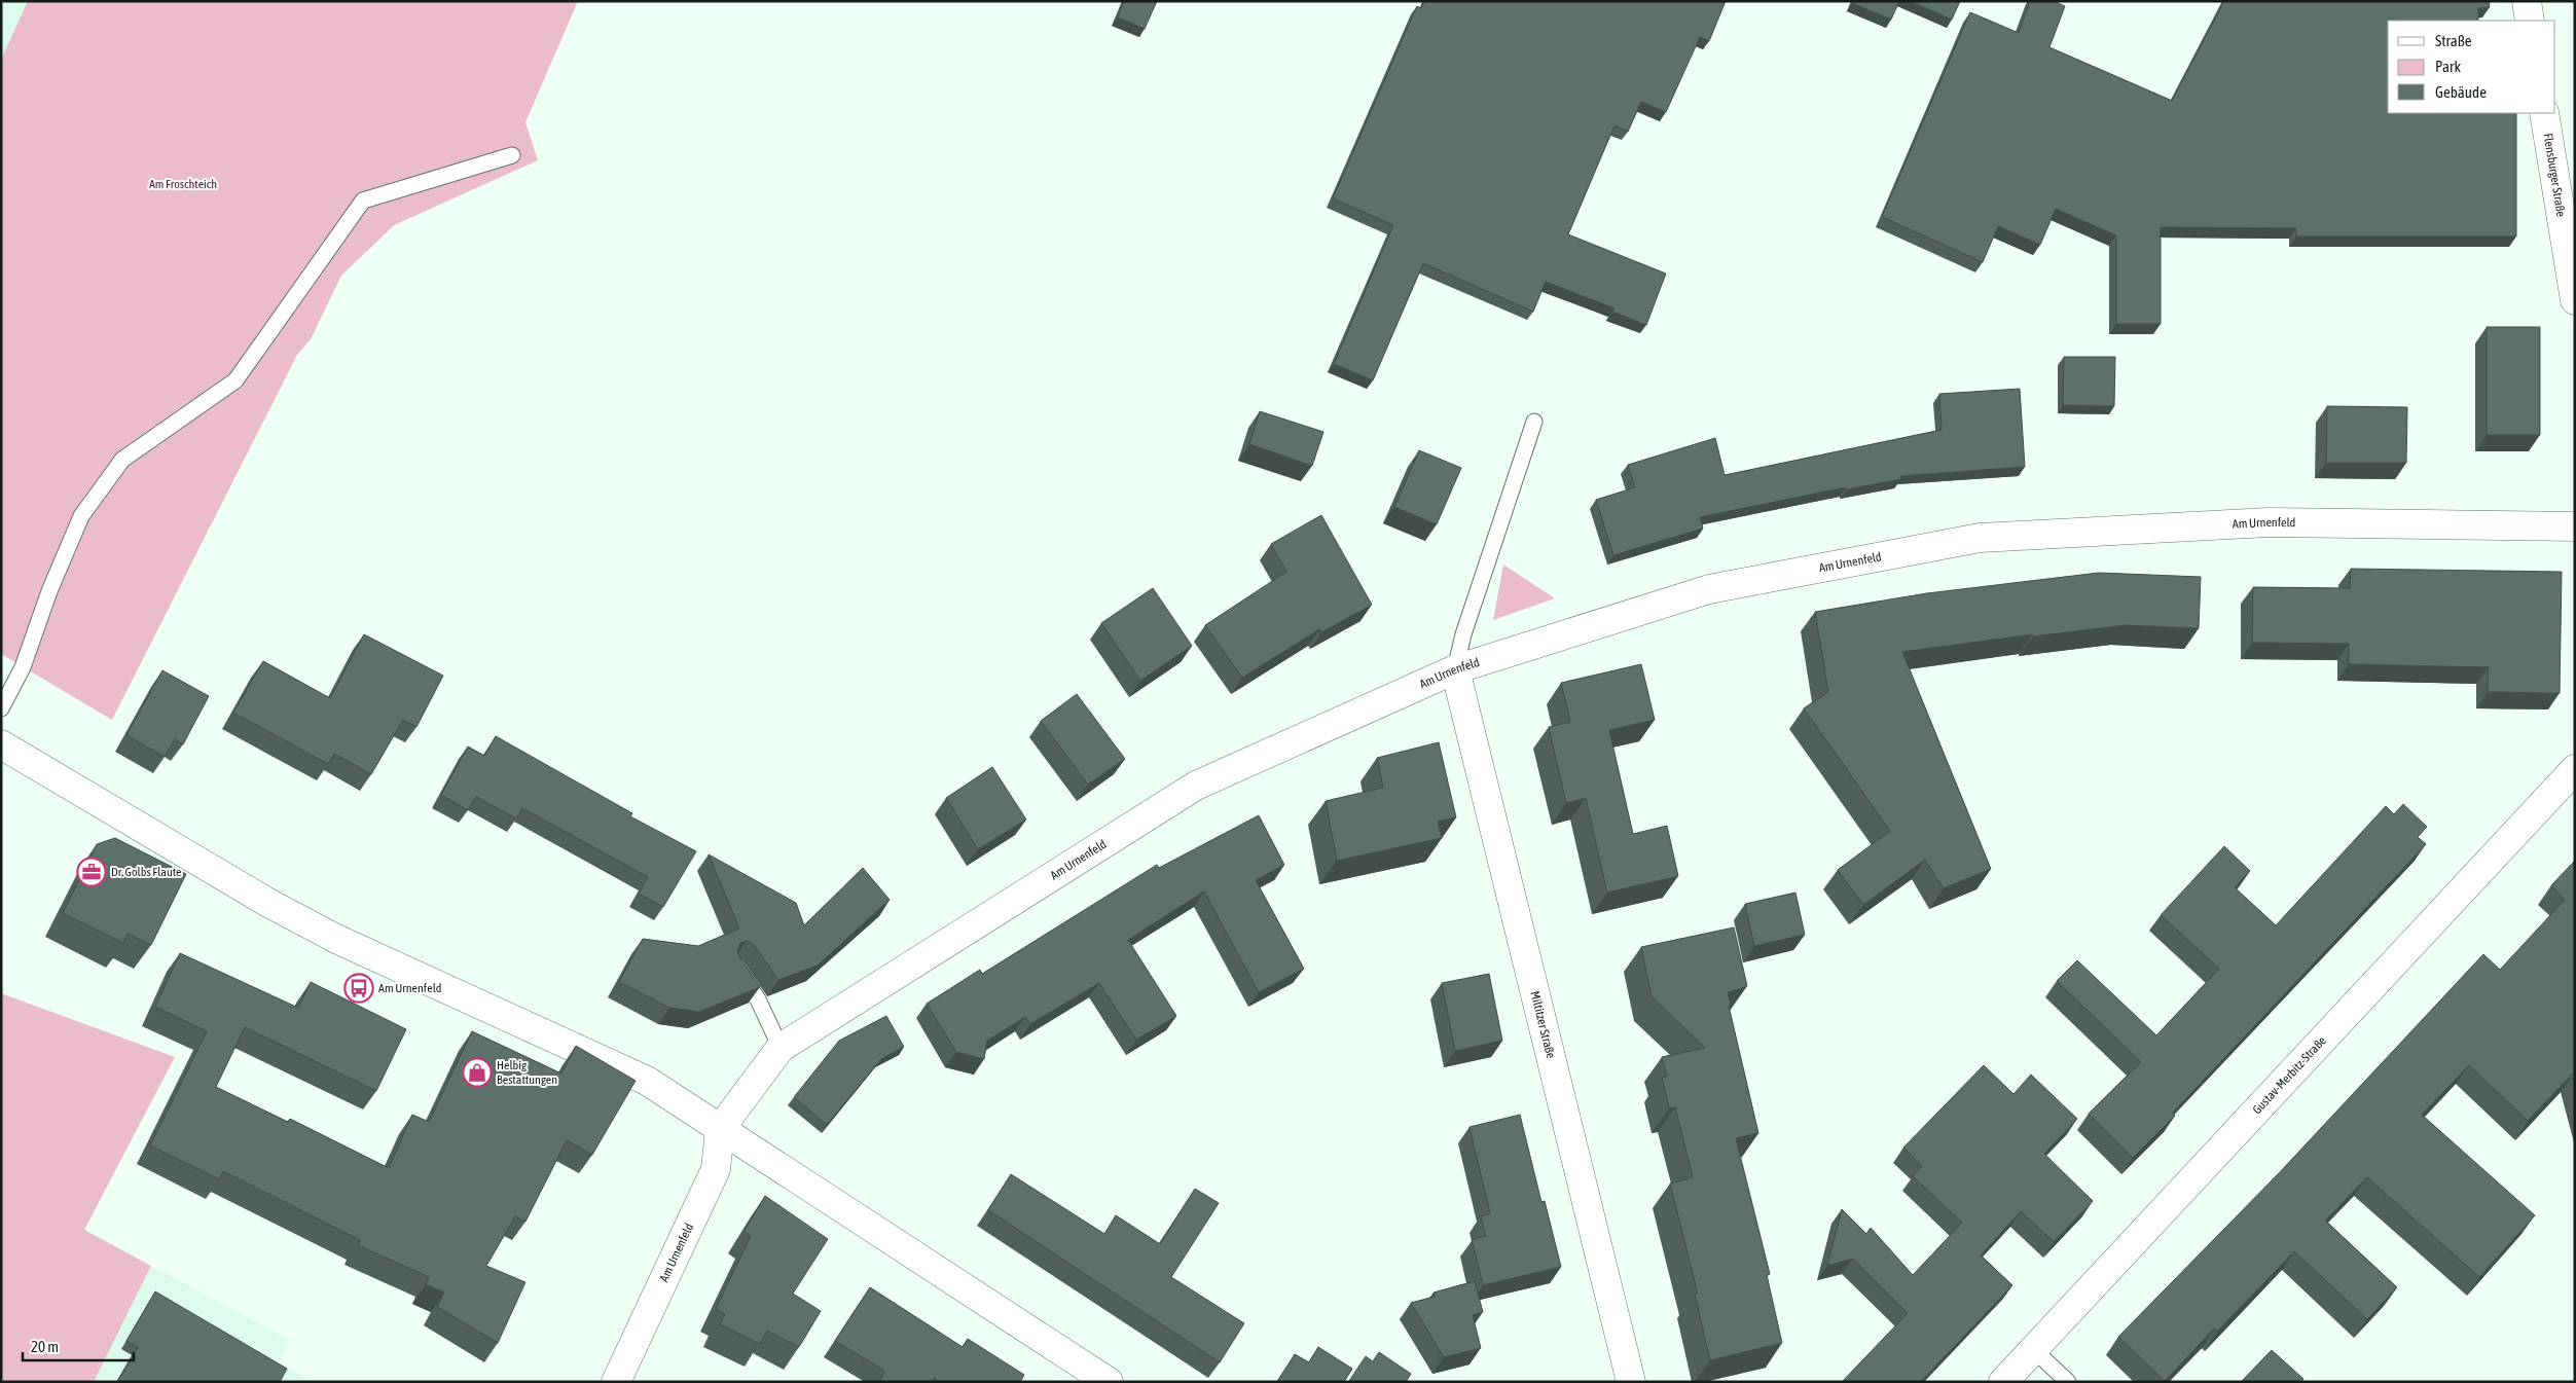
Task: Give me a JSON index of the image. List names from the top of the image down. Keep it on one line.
{"streets":{"street":["Flensburger Straße","Am Urnenfeld","Miltitzer Straße","Gustav-Merbitz-Straße"]},"crossings":[["Am Urnenfeld","Miltitzer Straße"]],"parks":["Am Froschteich"],"places":{"office":["Dr. Golbs Flaute"],"bus stop":["Am Urnenfeld"],"shop":["Helbig Bestattungen"]},"legend":["Straße","Park","Gebäude"],"scale_bar":"20 m"}
